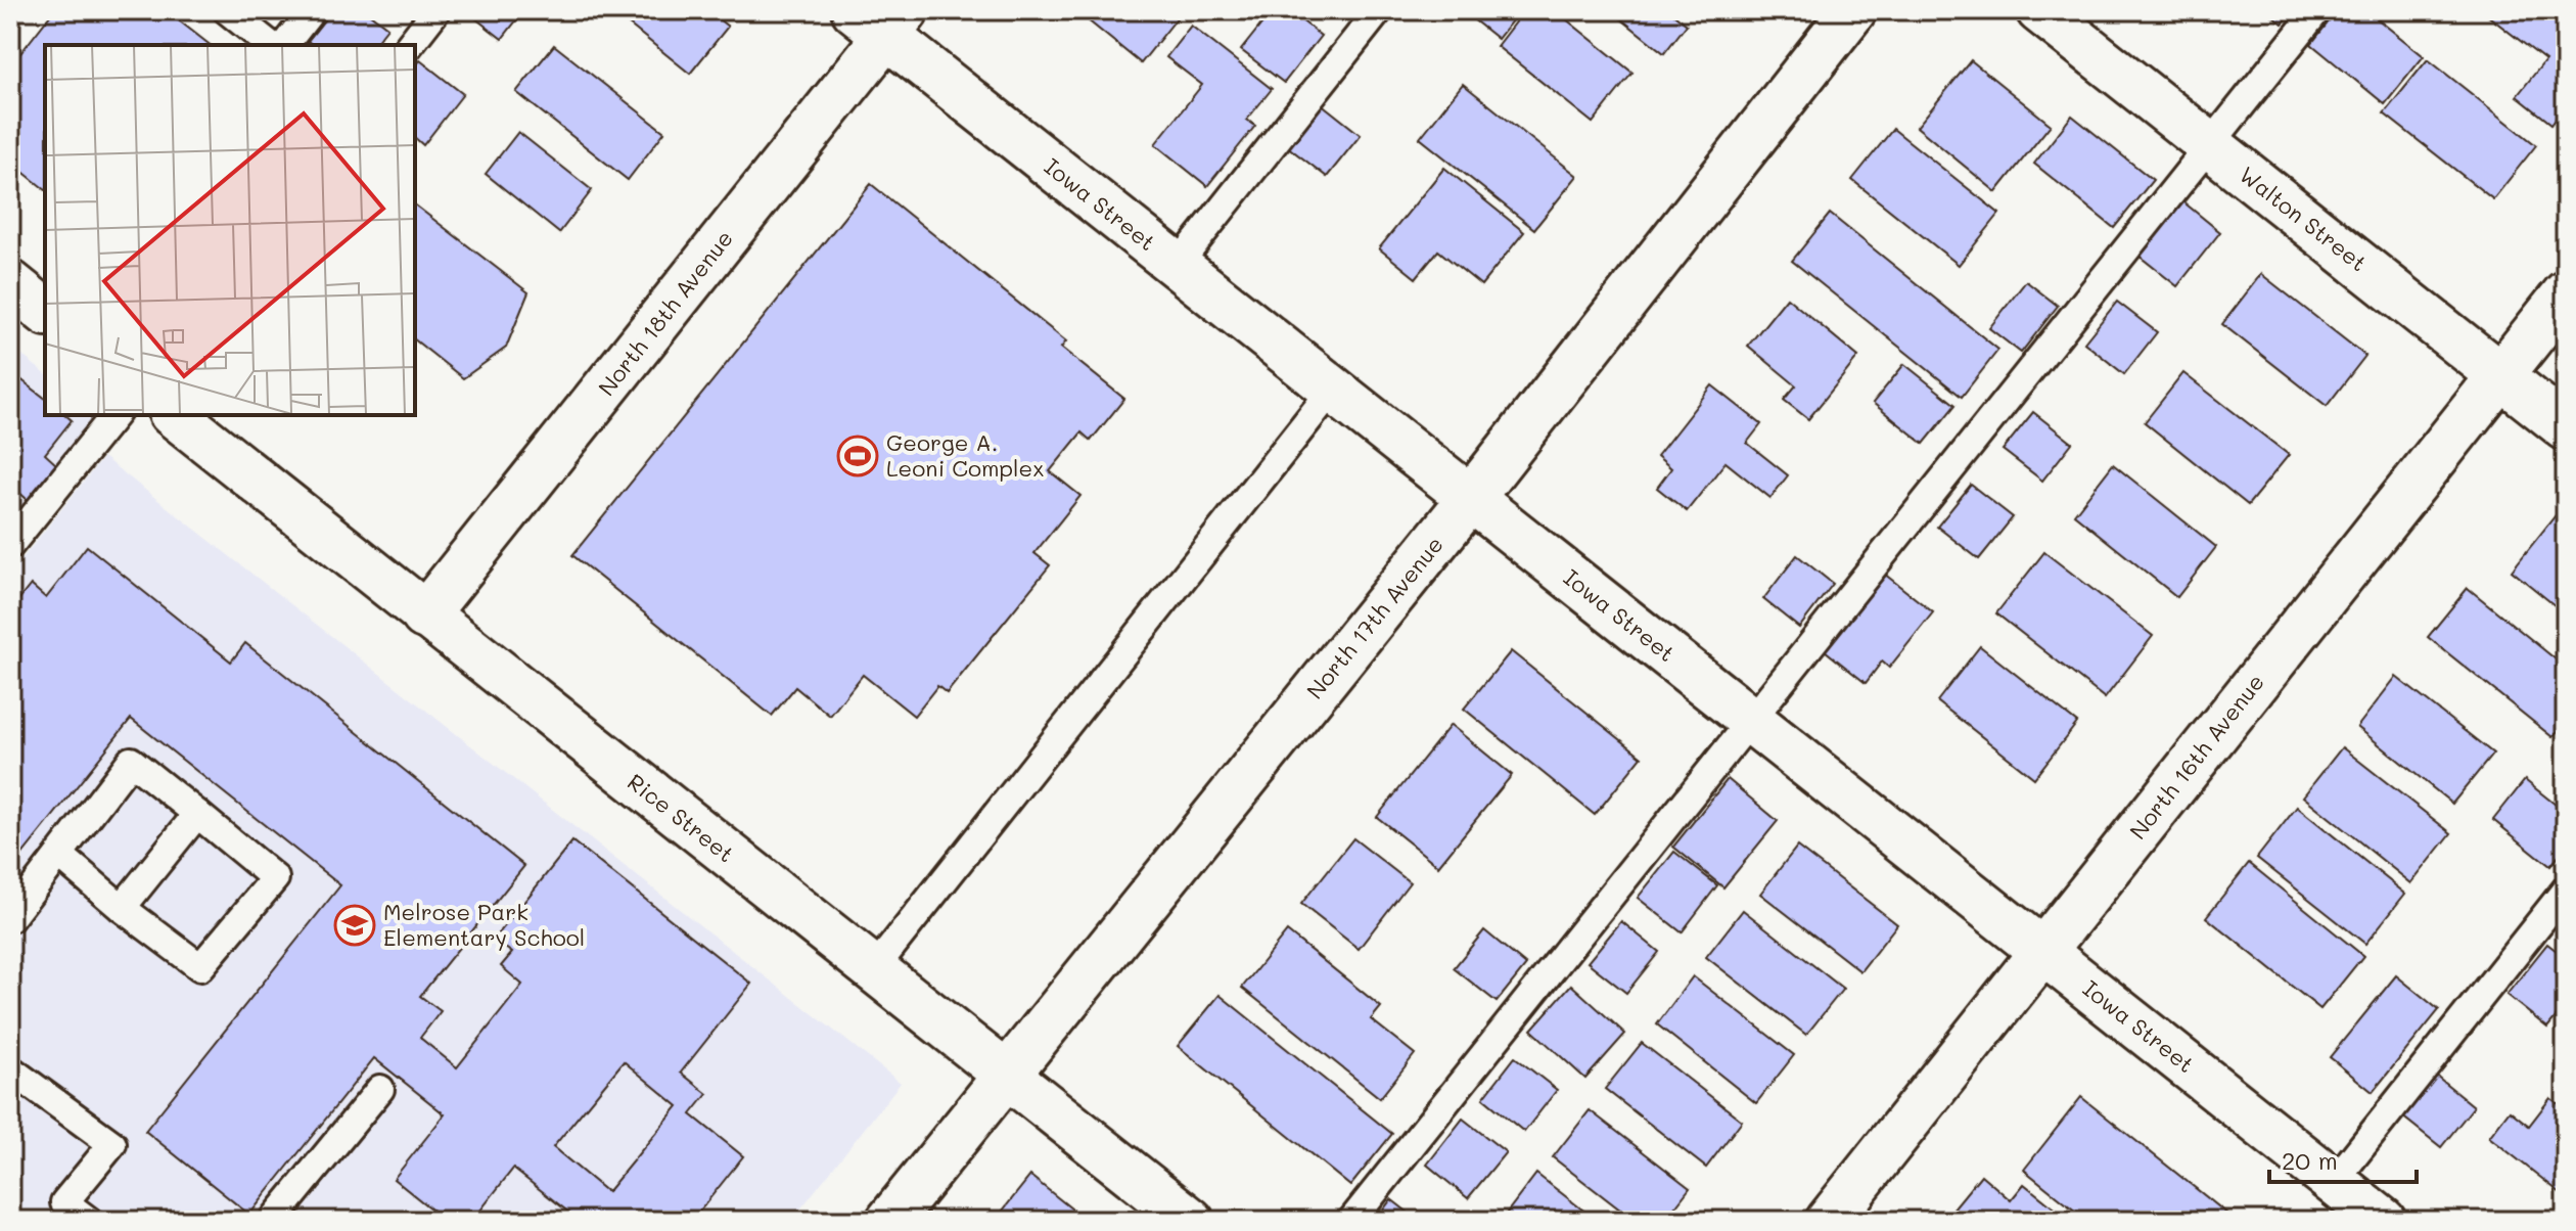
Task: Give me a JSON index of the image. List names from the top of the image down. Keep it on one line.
{"streets":{"street":["Iowa Street","Walton Street","North 18th Avenue","North 17th Avenue","North 16th Avenue","Rice Street"]},"crossings":[["Iowa Street","North 18th Avenue"],["Iowa Street","North 17th Avenue"],["Iowa Street","North 16th Avenue"],["Walton Street","North 16th Avenue"],["North 18th Avenue","Rice Street"],["North 17th Avenue","Rice Street"]],"places":{"sports":["George A. Leoni Complex"],"school or university":["Melrose Park Elementary School"]},"scale_bar":"20 m"}
